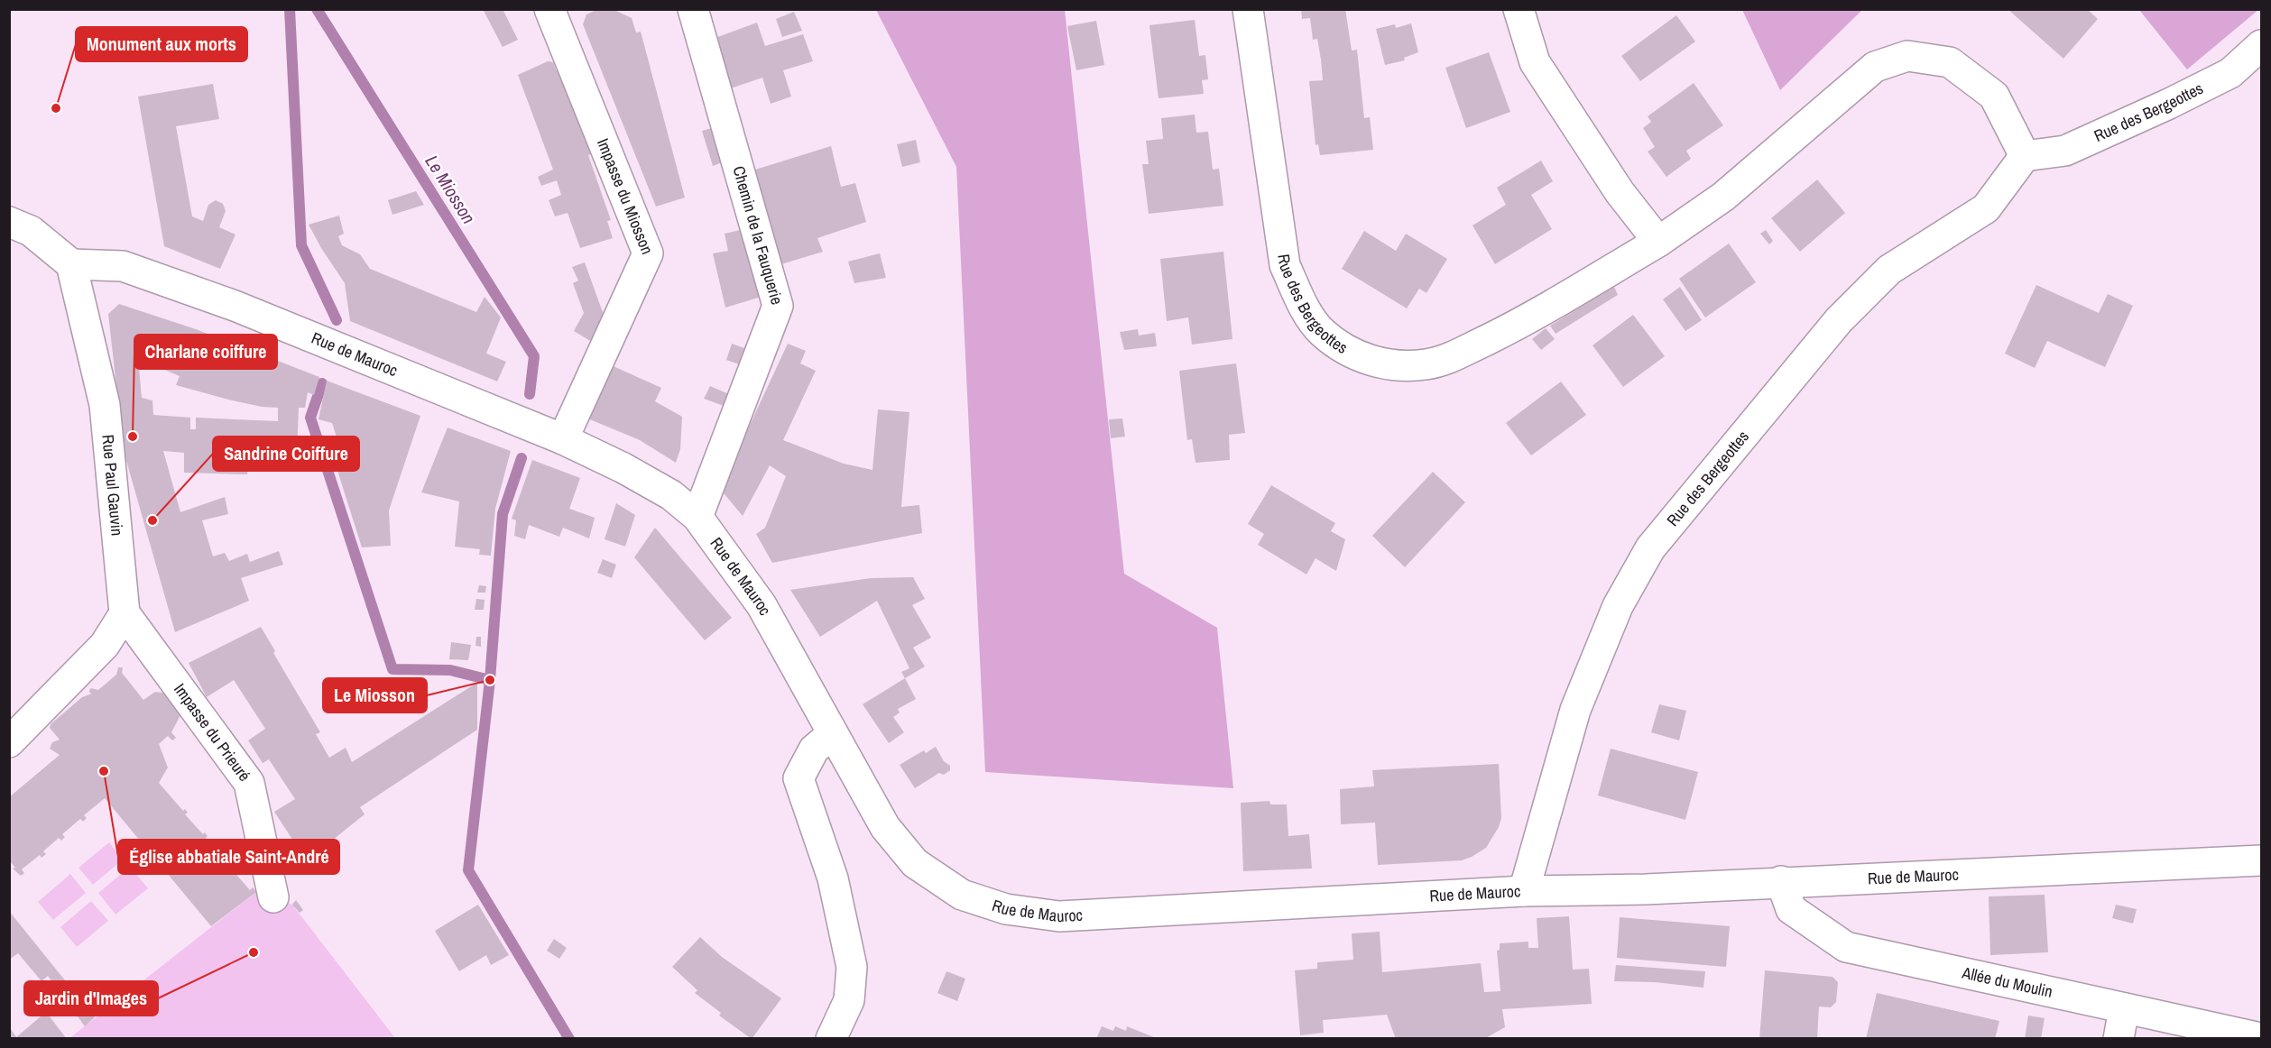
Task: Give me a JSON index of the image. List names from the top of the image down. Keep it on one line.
{"streets":{"street":["Rue des Bergeottes","Impasse du Miosson","Chemin de la Fauquerie","Rue de Mauroc","Rue Paul Gauvin","Impasse du Prieuré","Allée du Moulin"]},"crossings":[["Rue des Bergeottes","Rue de Mauroc"],["Impasse du Miosson","Rue de Mauroc"],["Chemin de la Fauquerie","Rue de Mauroc"],["Rue de Mauroc","Rue Paul Gauvin"],["Rue de Mauroc","Allée du Moulin"],["Rue Paul Gauvin","Impasse du Prieuré"]],"water":["Le Miosson"],"places":["Monument aux morts","Charlane coiffure","Sandrine Coiffure","Le Miosson","Église abbatiale Saint-André","Jardin d'Images"]}
